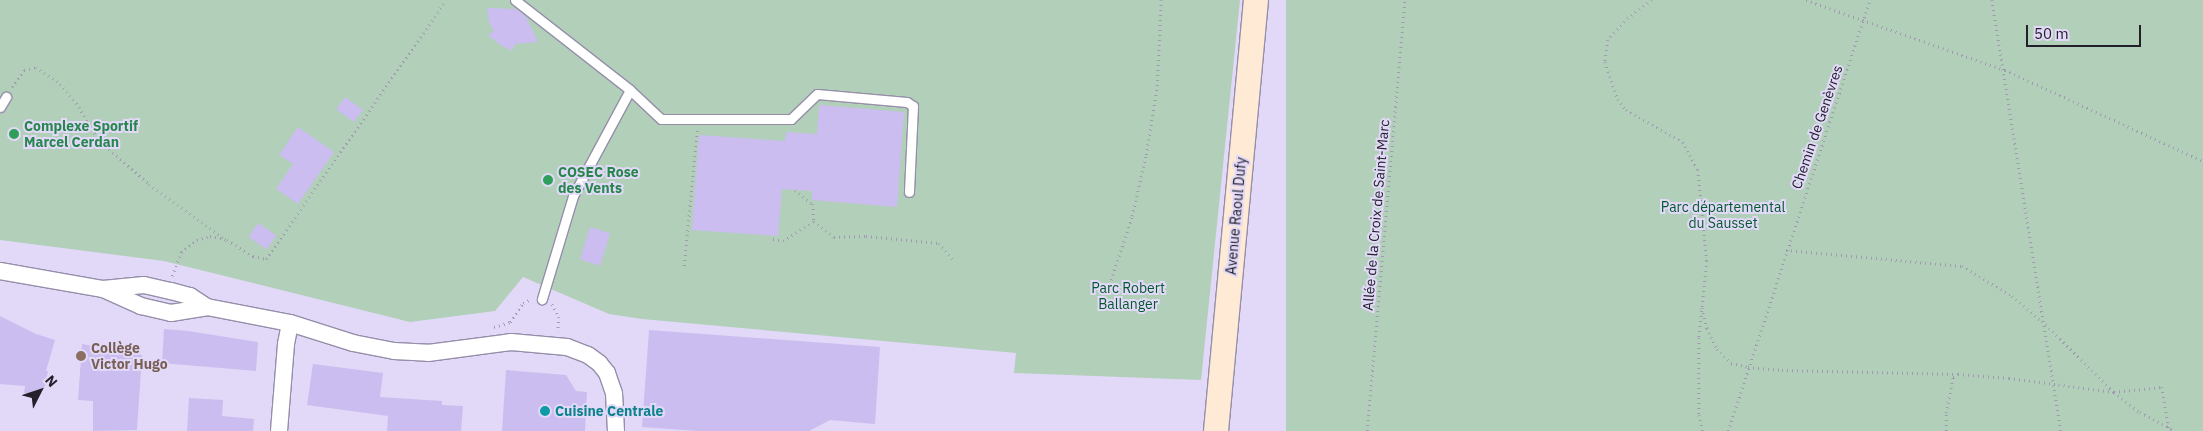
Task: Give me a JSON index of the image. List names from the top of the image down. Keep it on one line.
{"streets":{"main road":["Avenue Raoul Dufy"],"path":["Chemin de Genèvres","Allée de la Croix de Saint-Marc"]},"parks":["Parc départemental du Sausset","Parc Robert Ballanger"],"places":["Complexe Sportif Marcel Cerdan","COSEC Rose des Vents","Collège Victor Hugo","Cuisine Centrale"],"scale_bar":"50 m","north":"top right"}
